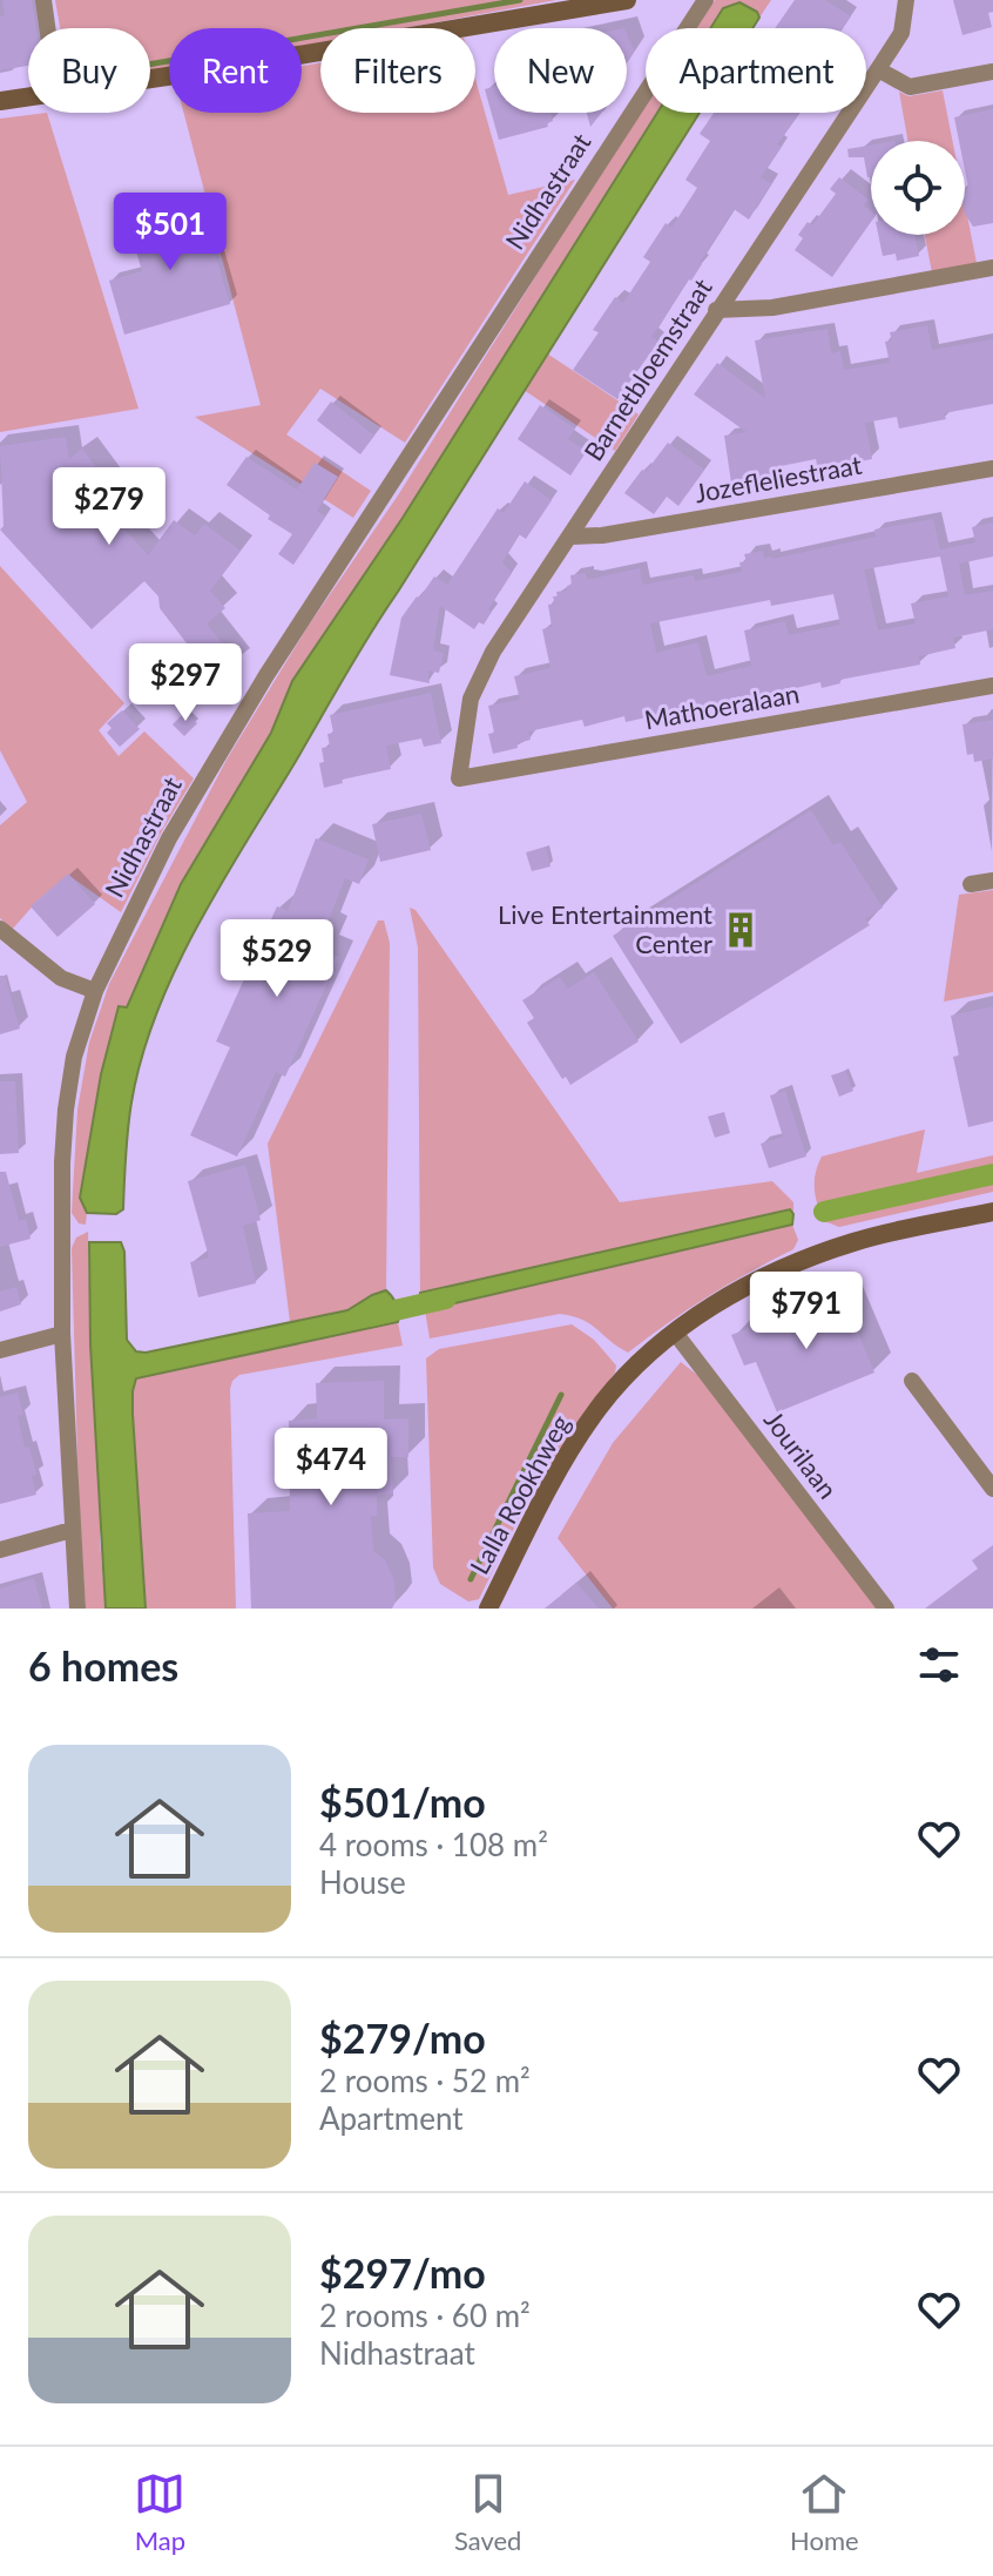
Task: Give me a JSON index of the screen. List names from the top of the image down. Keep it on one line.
{"streets":{"street":["Nidhastraat","Barnetbloemstraat","Jozefleliestraat","Mathoeralaan","Jourilaan","Lalla Rookhweg"]},"crossings":[["Barnetbloemstraat","Jozefleliestraat"],["Barnetbloemstraat","Mathoeralaan"],["Jourilaan","Lalla Rookhweg"]],"places":{"building":["Live Entertainment Center"]},"page":{"chip":["Buy","Rent","Filters","New","Apartment"],"price":["$501","$279","$297","$529","$791","$474"],"heading":"6 homes","list":[{"name":"$501/mo","note":"4 rooms · 108 m² · House"},{"name":"$279/mo","note":"2 rooms · 52 m² · Apartment"},{"name":"$297/mo","note":"2 rooms · 60 m² · Nidhastraat"}],"tabs":["Map","Saved","Home"]}}
